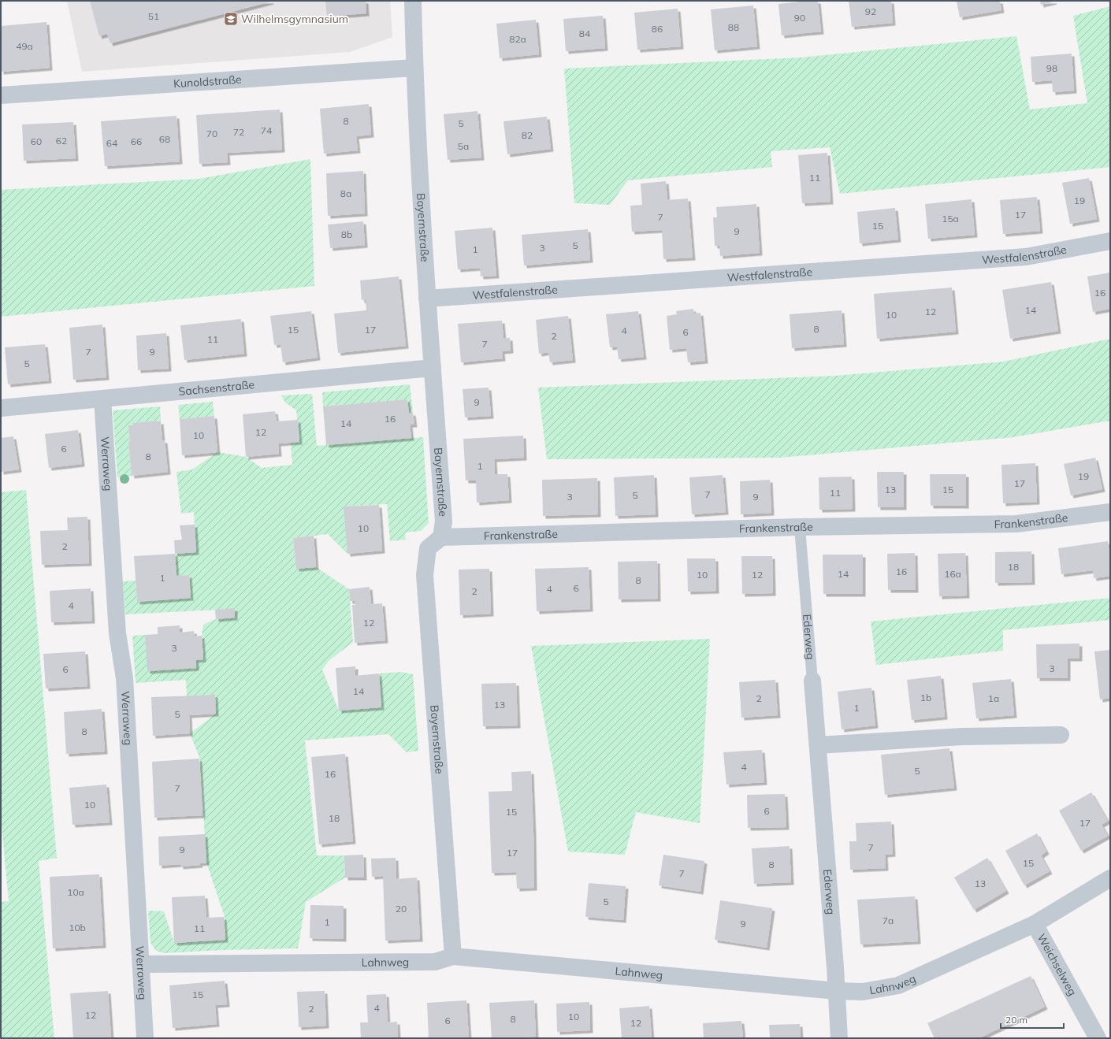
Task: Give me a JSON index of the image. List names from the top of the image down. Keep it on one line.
{"streets":{"street":["Kunoldstraße","Bayernstraße","Westfalenstraße","Sachsenstraße","Werraweg","Frankenstraße","Ederweg","Lahnweg","Weichselweg"]},"crossings":[["Kunoldstraße","Bayernstraße"],["Bayernstraße","Westfalenstraße"],["Bayernstraße","Sachsenstraße"],["Bayernstraße","Frankenstraße"],["Bayernstraße","Lahnweg"],["Sachsenstraße","Werraweg"],["Werraweg","Lahnweg"],["Frankenstraße","Ederweg"],["Ederweg","Lahnweg"],["Lahnweg","Weichselweg"]],"places":{"school or university":["Wilhelmsgymnasium"]},"house_numbers":["92","51","90","88","86","84","82a","49a","98","8","5","74","72","70","82","68","62","60","66","64","5a","11","8a","19","17","7","15a","15","9","8b","5","3","1","16","14","12","10","8","15","17","4","6","2","11","7","7","9","5","9","16","14","12","10","6","8","1","19","17","13","15","11","7","5","3","9","10","2","18","16","14","16a","10","12","1","8","6","4","2","4","12","3","3","6","14","1b","2","1a","13","1","5","8","4","5","16","7","10","6","15","18","17","7","9","17","15","8","7","13","10a","5","20","7a","1","9","10b","11","15","4","2","12","10","8","6","12"],"scale_bar":"20 m"}
